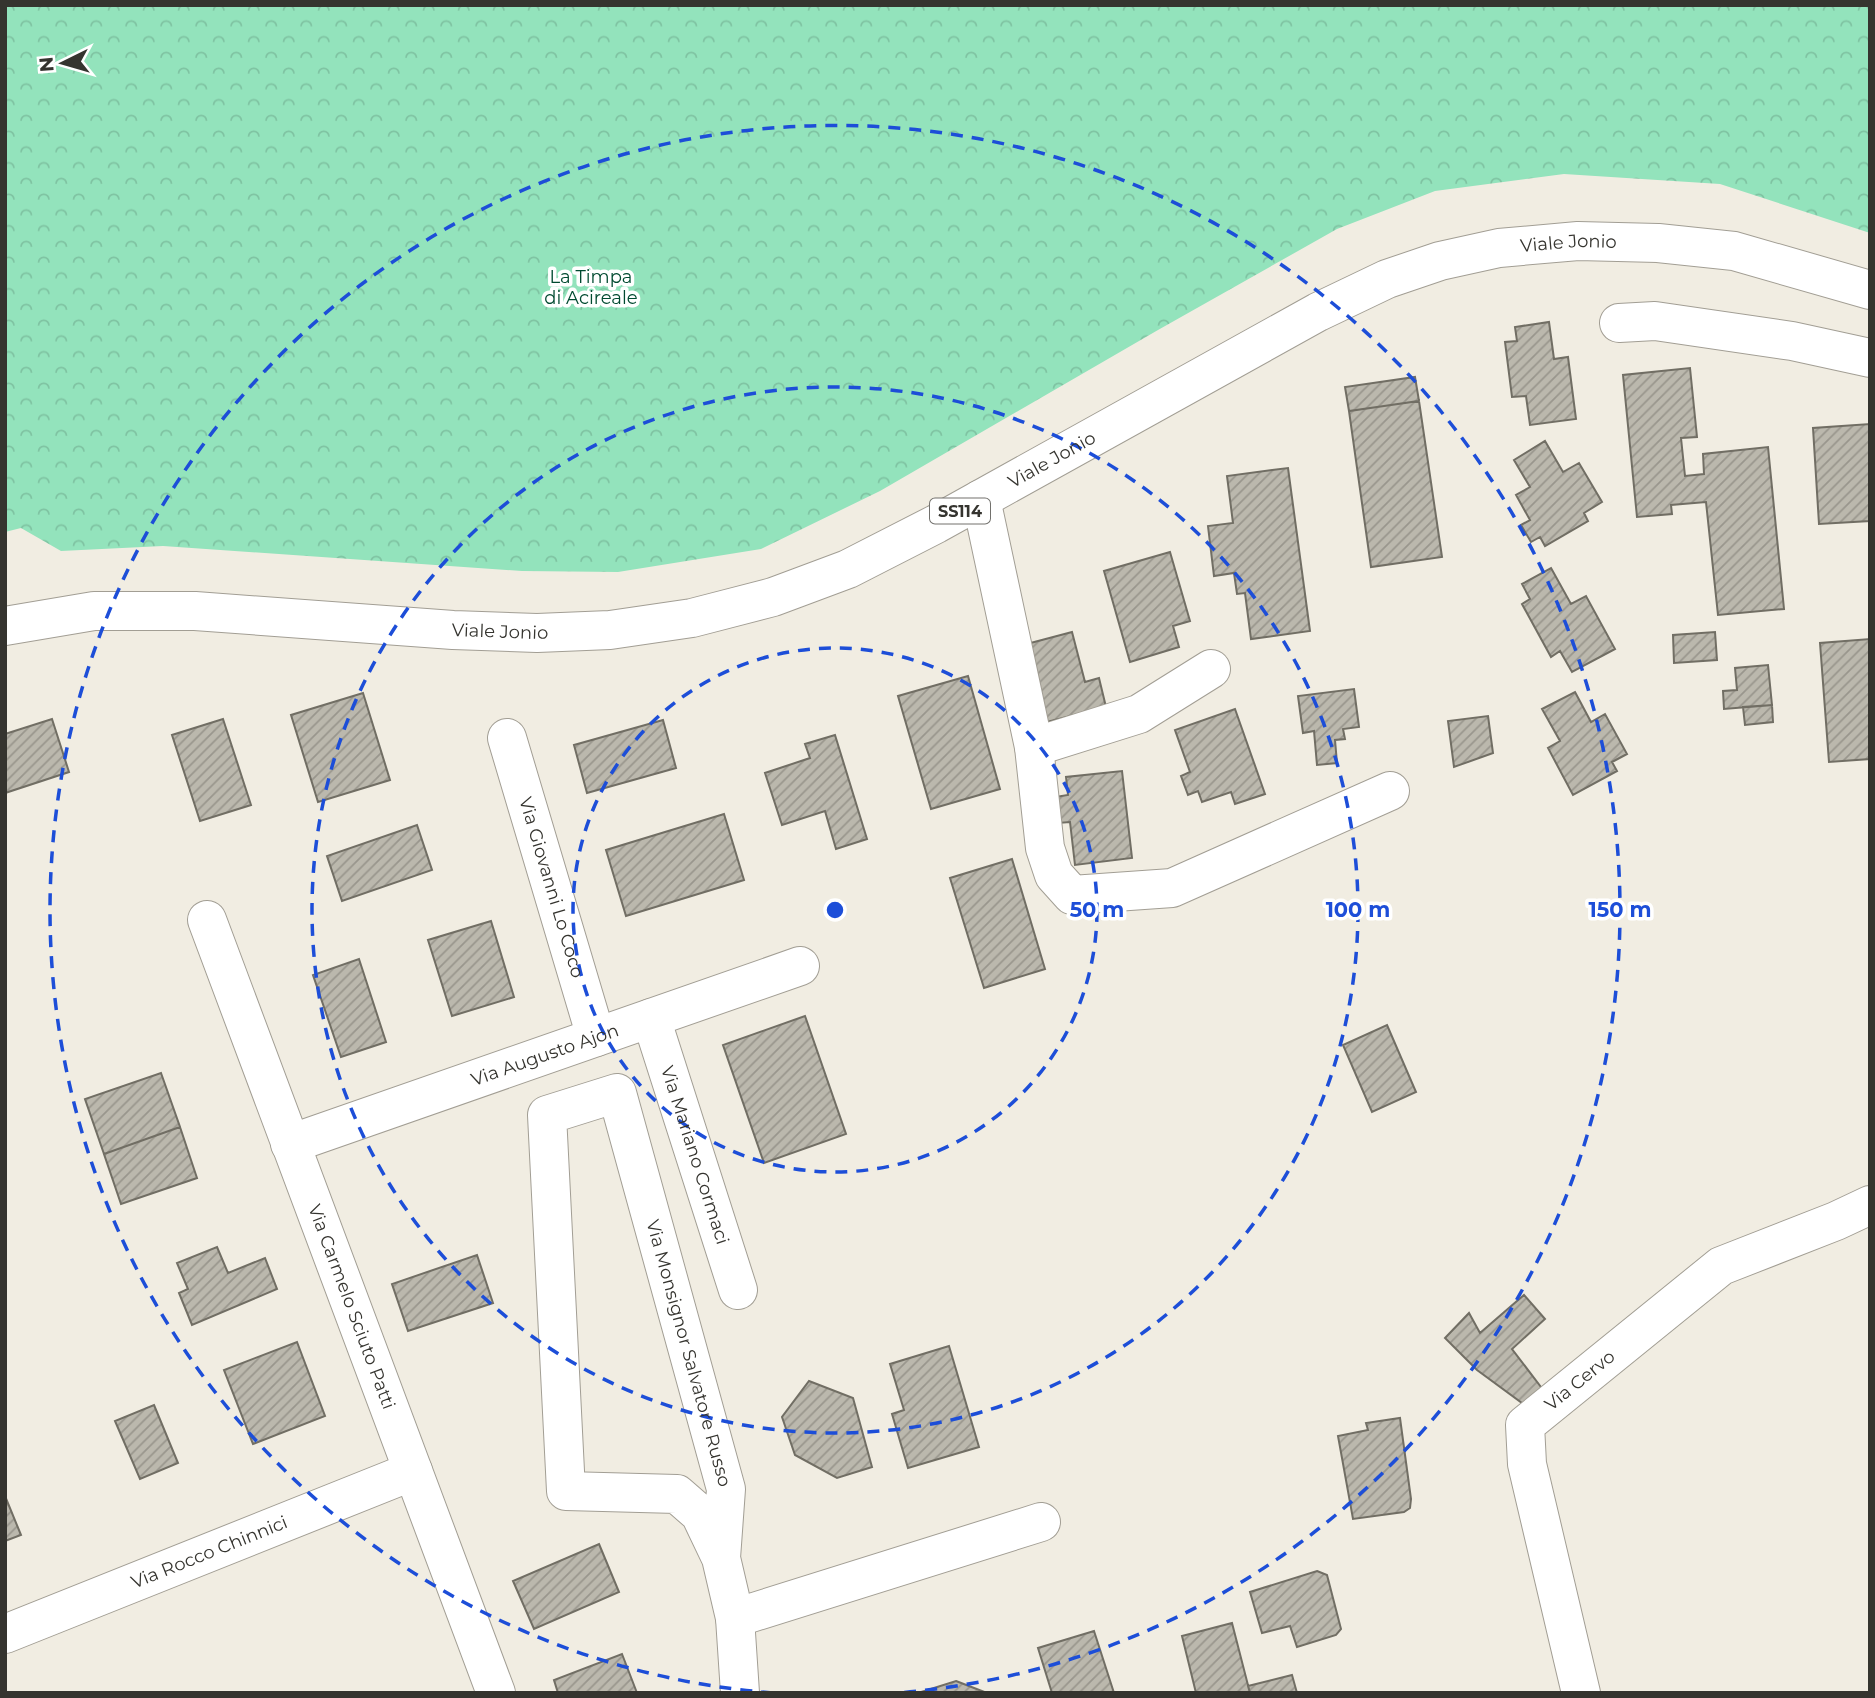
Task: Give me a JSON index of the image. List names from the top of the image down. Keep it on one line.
{"streets":{"street":["Viale Jonio","SS114","Via Giovanni Lo Coco","Via Augusto Ajon","Via Mariano Cormaci","Via Carmelo Sciuto Patti","Via Monsignor Salvatore Russo","Via Cervo","Via Rocco Chinnici"]},"crossings":[["Via Giovanni Lo Coco","Via Augusto Ajon"],["Via Augusto Ajon","Via Mariano Cormaci"],["Via Augusto Ajon","Via Carmelo Sciuto Patti"],["Via Carmelo Sciuto Patti","Via Rocco Chinnici"]],"parks":["La Timpa di Acireale"],"north":"left","rings":["50 m","100 m","150 m"]}
